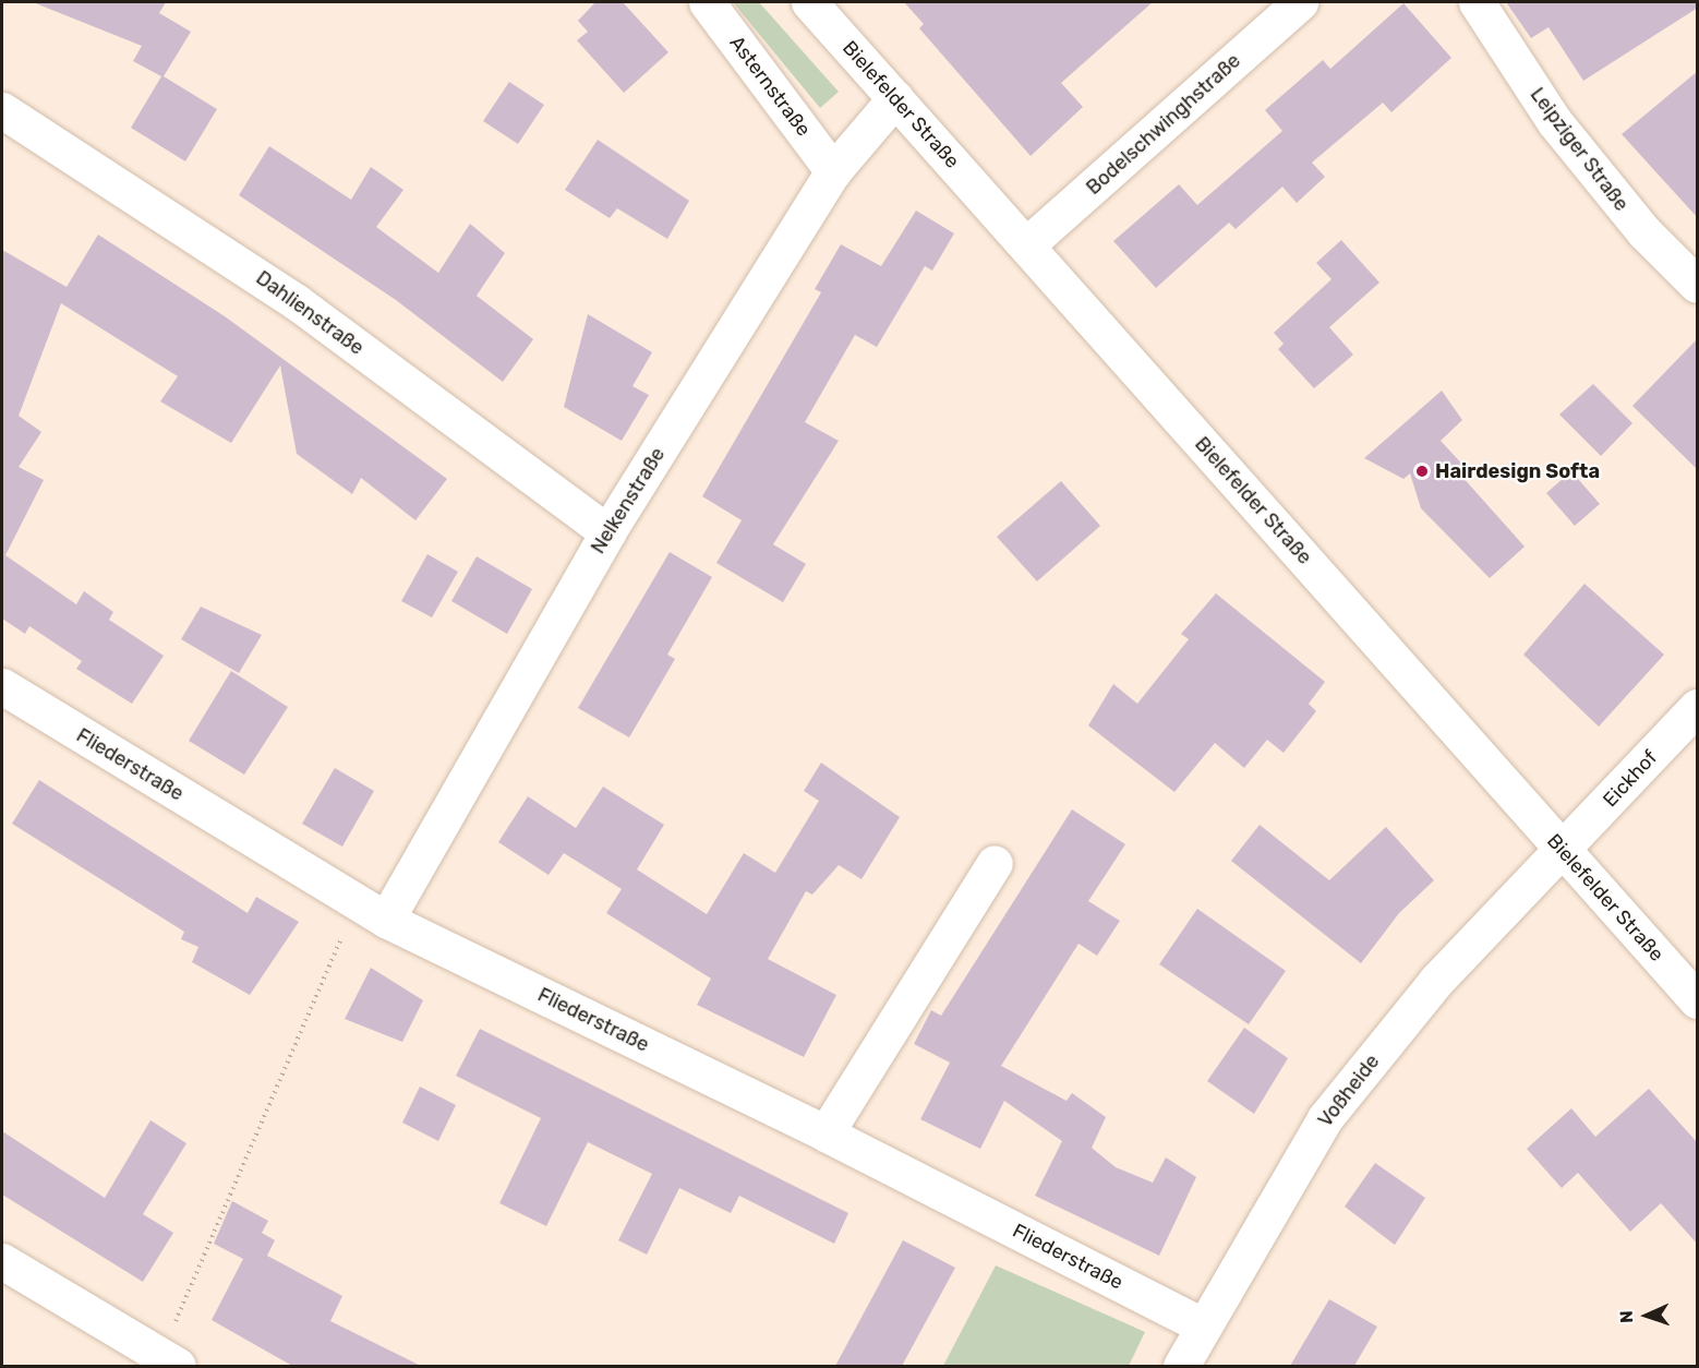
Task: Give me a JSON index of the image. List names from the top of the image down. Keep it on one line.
{"streets":{"street":["Asternstraße","Bielefelder Straße","Bodelschwinghstraße","Leipziger Straße","Dahlienstraße","Nelkenstraße","Fliederstraße","Eickhof","Voßheide"]},"crossings":[["Asternstraße","Nelkenstraße"],["Bielefelder Straße","Bodelschwinghstraße"],["Bielefelder Straße","Nelkenstraße"],["Bielefelder Straße","Eickhof"],["Bielefelder Straße","Voßheide"],["Dahlienstraße","Nelkenstraße"],["Nelkenstraße","Fliederstraße"],["Fliederstraße","Voßheide"],["Eickhof","Voßheide"]],"places":["Hairdesign Softa"],"north":"left"}
